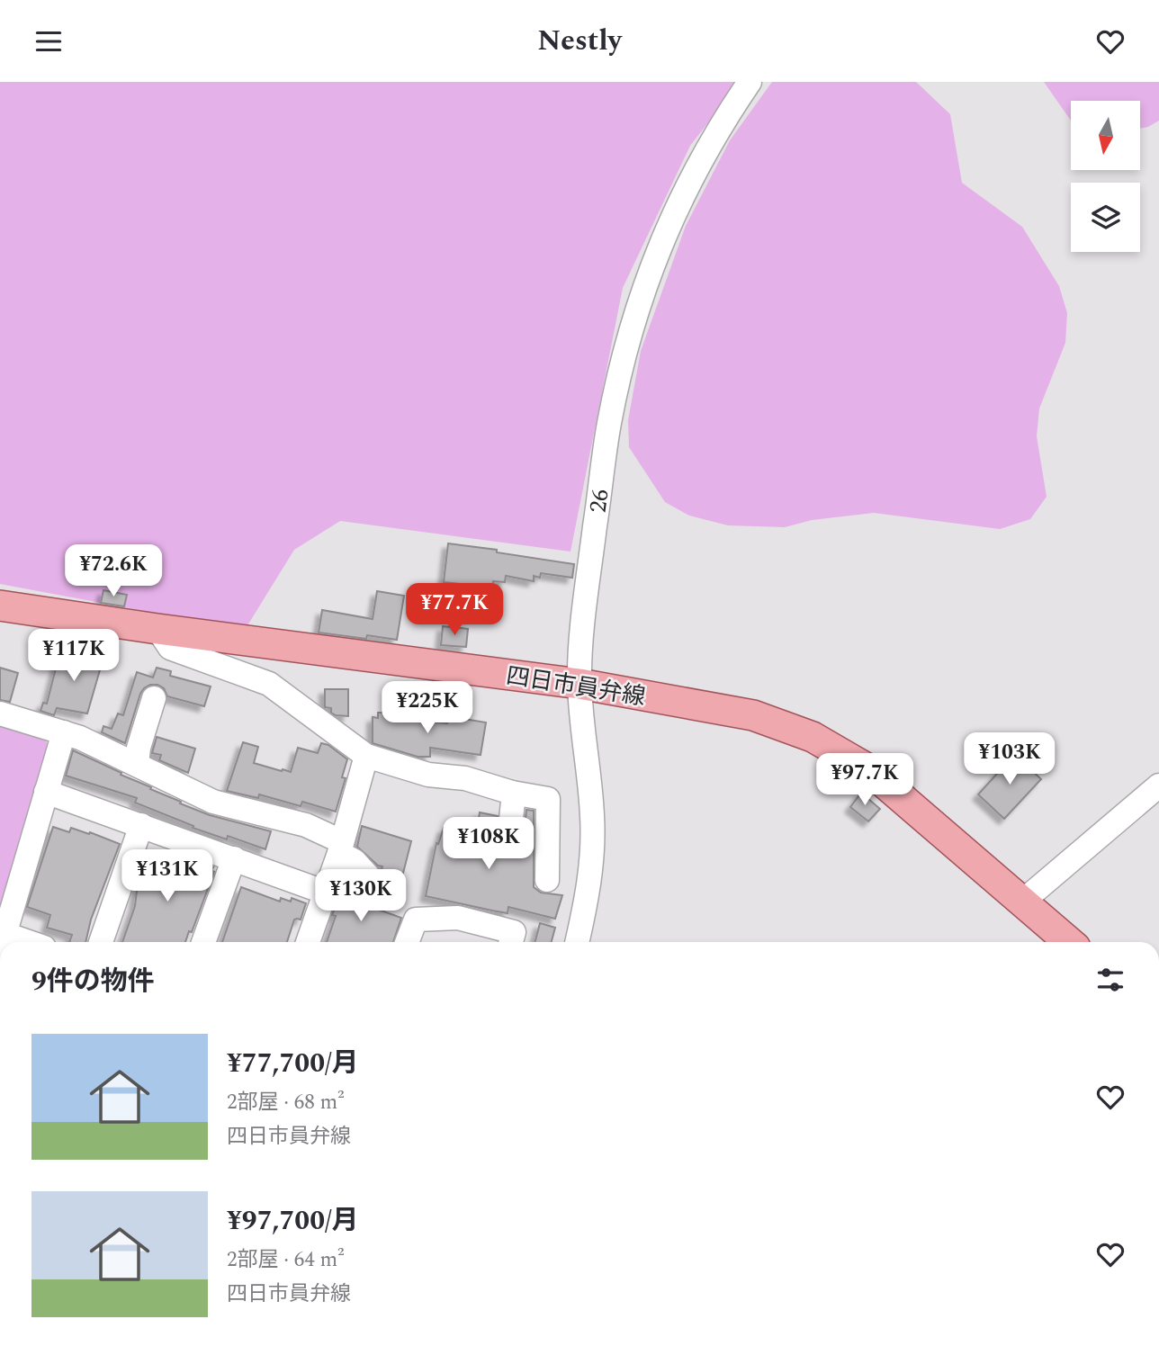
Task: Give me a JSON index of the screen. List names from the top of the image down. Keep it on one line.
{"streets":{"main road":["四日市員弁線"],"street":["26"]},"crossings":[["26","四日市員弁線"]],"north":"bottom","page":{"header":"Nestly","price":["¥72.6K","¥77.7K","¥117K","¥225K","¥103K","¥97.7K","¥108K","¥131K","¥130K"],"heading":"9件の物件","list":[{"name":"¥77,700/月","note":"2部屋 · 68 m² · 四日市員弁線"},{"name":"¥97,700/月","note":"2部屋 · 64 m² · 四日市員弁線"}]}}
